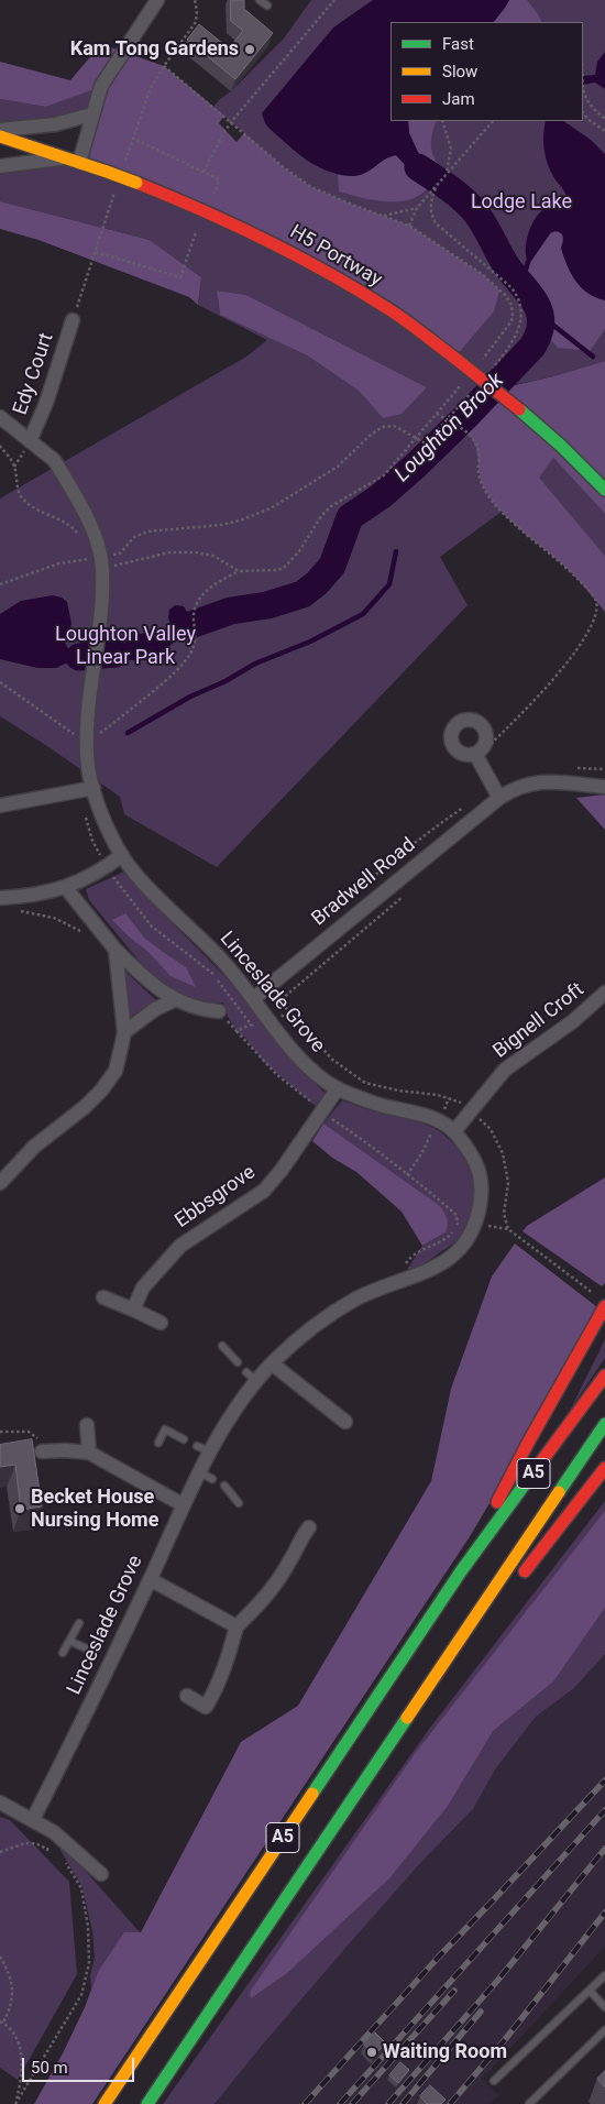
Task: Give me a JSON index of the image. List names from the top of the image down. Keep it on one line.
{"streets":{"main road":["H5 Portway","A5"],"street":["Edy Court","Bradwell Road","Linceslade Grove","Bignell Croft","Ebbsgrove"]},"crossings":[["Edy Court","Linceslade Grove"],["Bradwell Road","Linceslade Grove"],["Linceslade Grove","Bignell Croft"],["Linceslade Grove","Ebbsgrove"]],"water":["Loughton Brook"],"parks":["Lodge Lake","Loughton Valley Linear Park"],"places":["Kam Tong Gardens","Becket House Nursing Home","Waiting Room"],"legend":["Fast","Slow","Jam"],"scale_bar":"50 m"}
